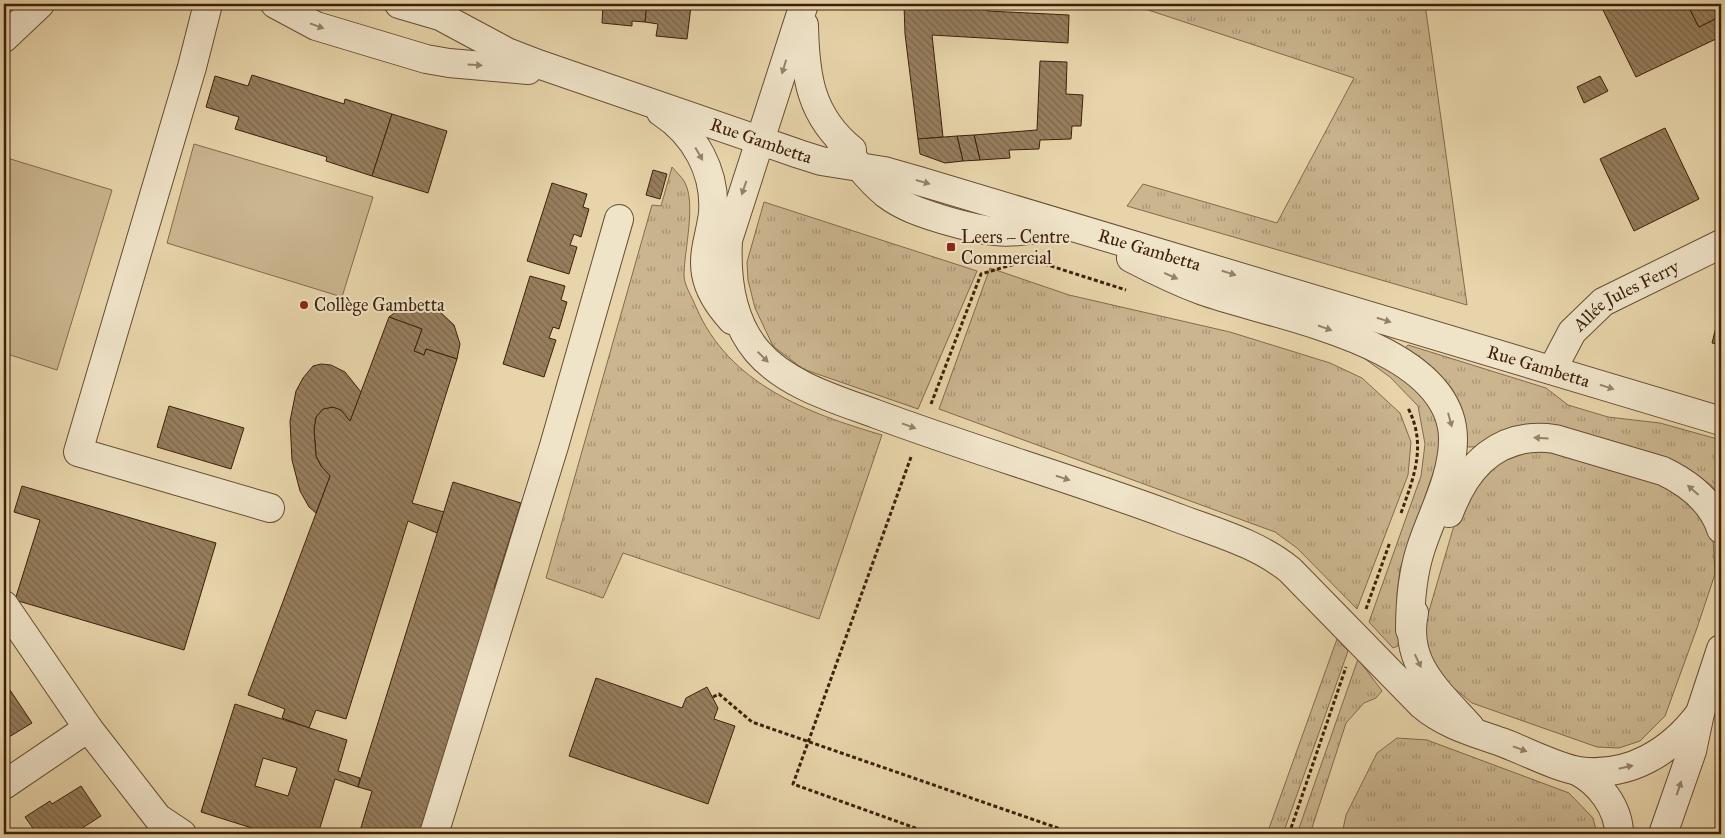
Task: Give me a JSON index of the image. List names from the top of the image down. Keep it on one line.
{"streets":{"street":["Rue Gambetta","Allée Jules Ferry"]},"crossings":[["Rue Gambetta","Allée Jules Ferry"]],"places":{"transit":["Leers – Centre Commercial"],"other":["Collège Gambetta"]}}
